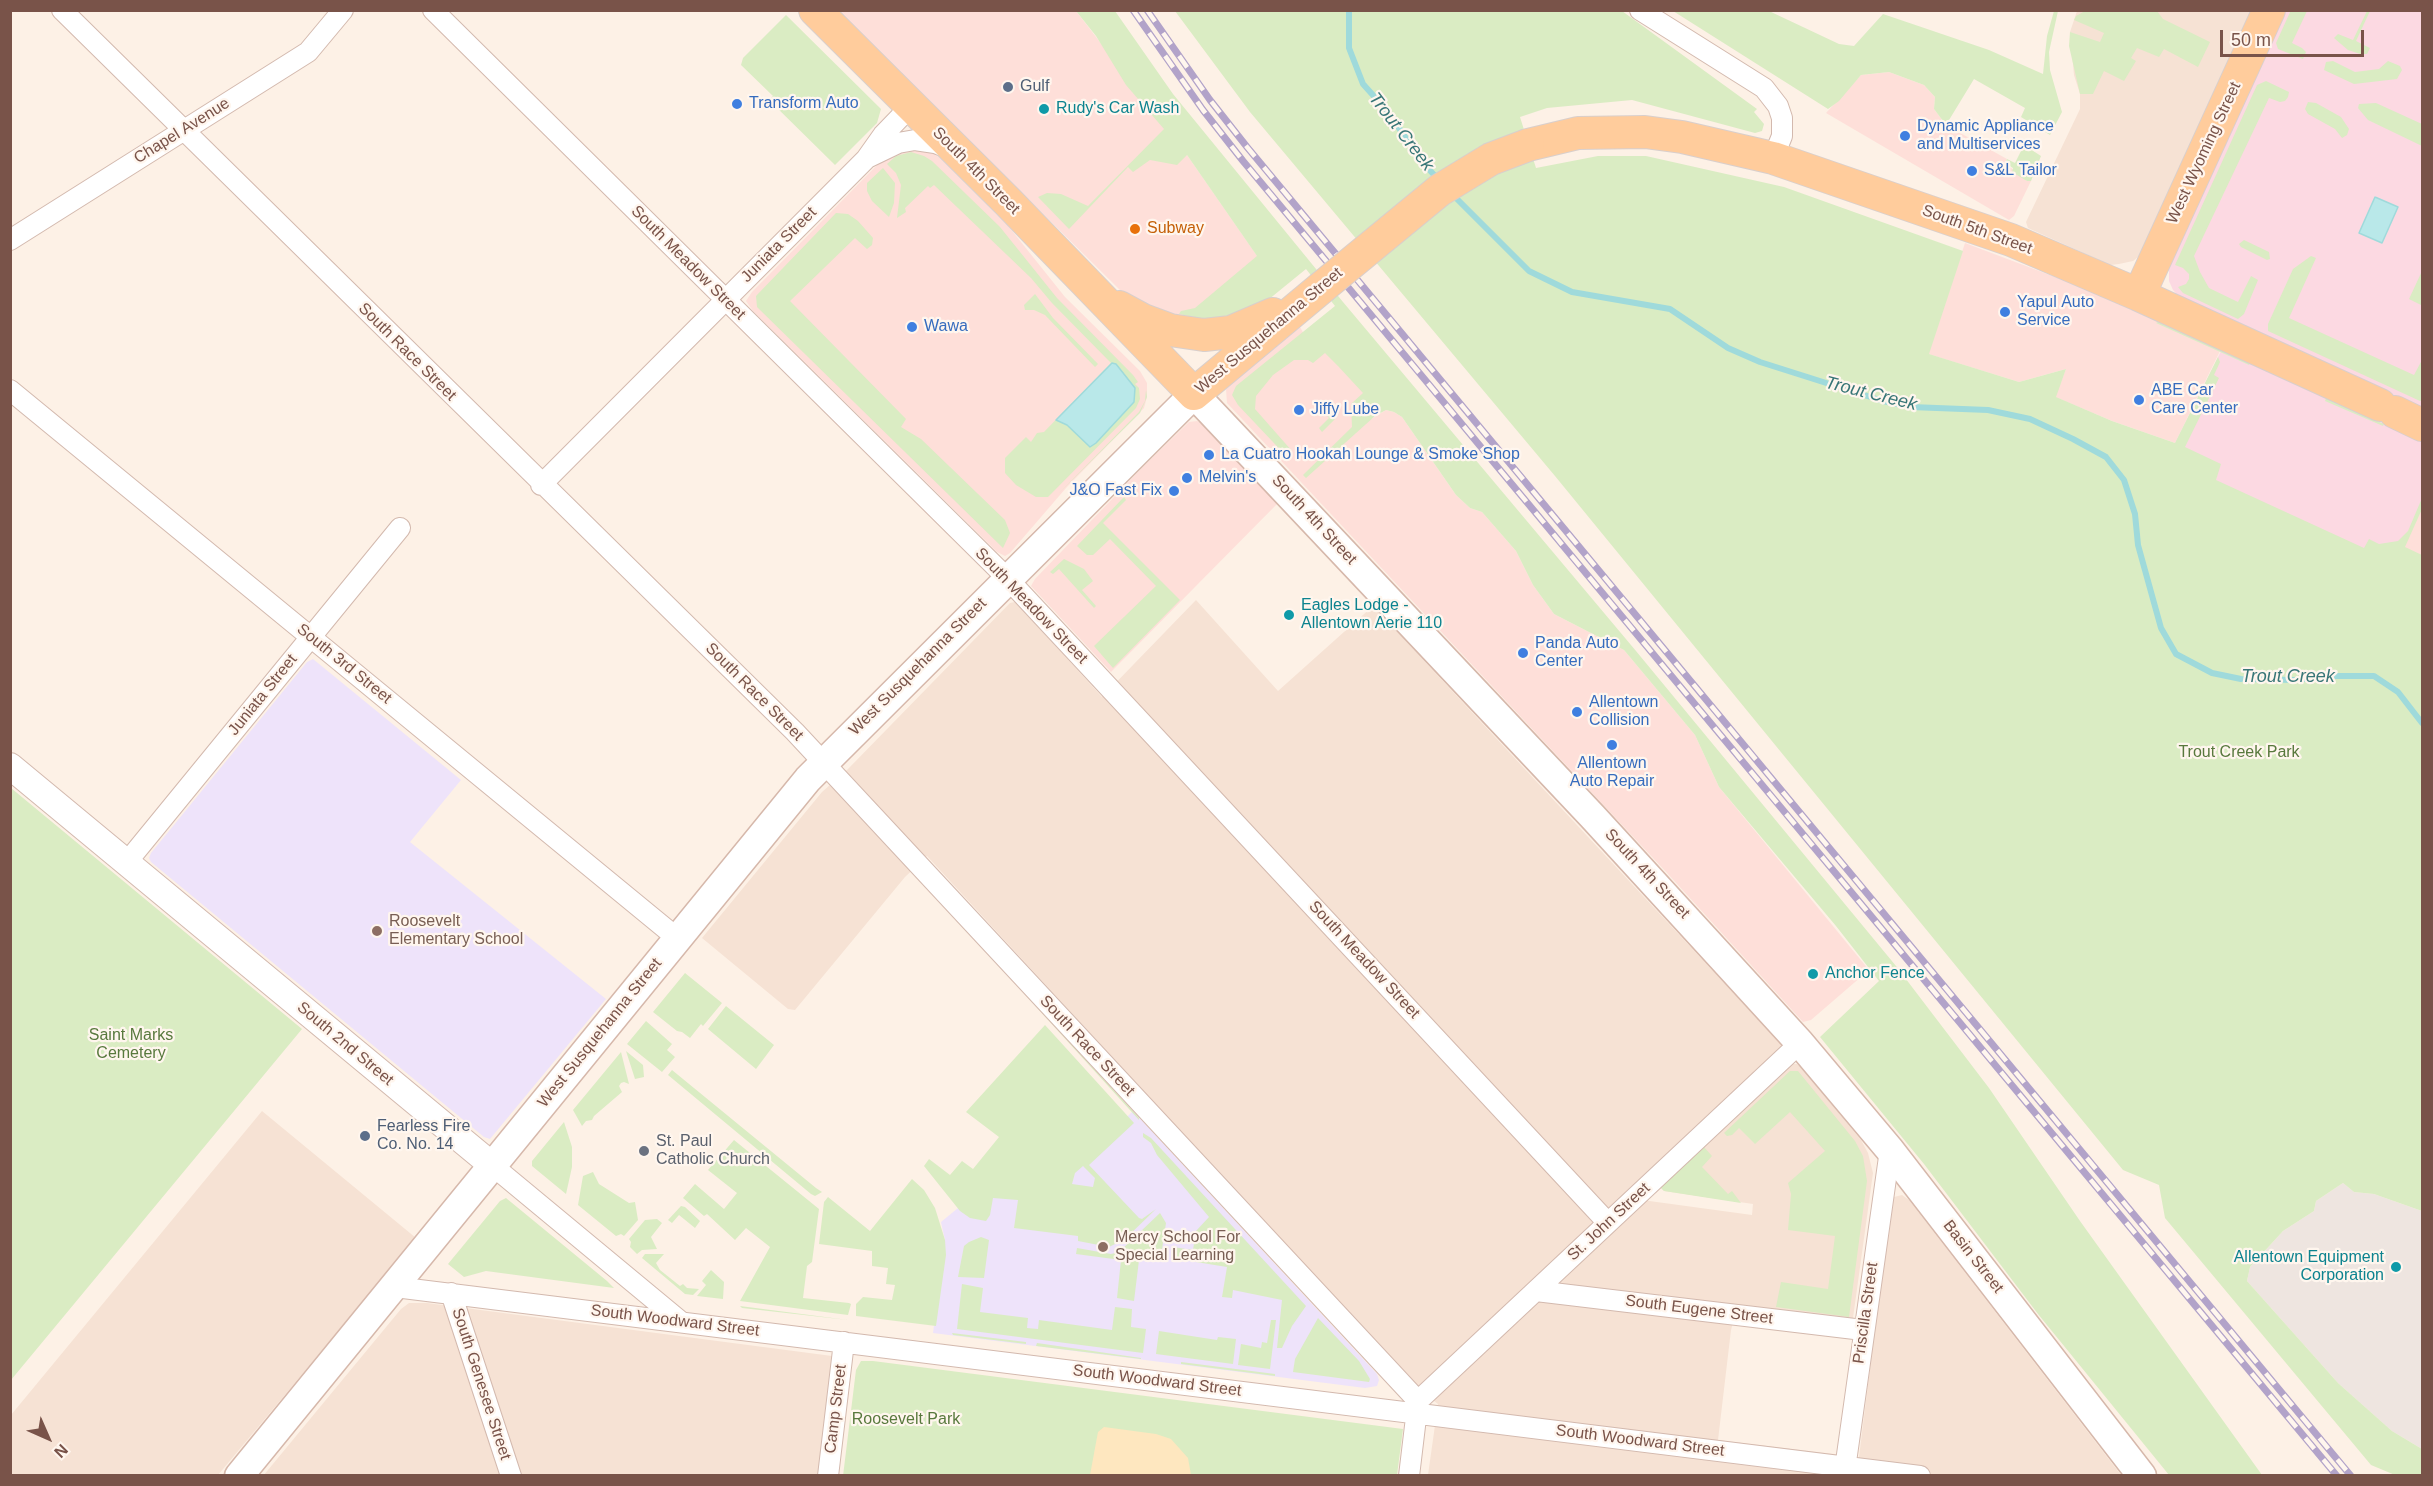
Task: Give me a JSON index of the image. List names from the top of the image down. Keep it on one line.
{"streets":{"main road":["West Wyoming Street","South 4th Street","South 5th Street","West Susquehanna Street","Basin Street"],"street":["Chapel Avenue","Juniata Street","South Meadow Street","South Race Street","South 3rd Street","South 2nd Street","St. John Street","South Eugene Street","Priscilla Street","South Woodward Street","South Genesee Street","Camp Street"]},"crossings":[["Chapel Avenue","South Race Street"],["West Wyoming Street","South 5th Street"],["South 4th Street","Juniata Street"],["South 4th Street","West Susquehanna Street"],["South 4th Street","St. John Street"],["South 4th Street","Basin Street"],["South 5th Street","West Susquehanna Street"],["Juniata Street","South Meadow Street"],["Juniata Street","South Race Street"],["Juniata Street","South 3rd Street"],["Juniata Street","South 2nd Street"],["South Meadow Street","West Susquehanna Street"],["South Meadow Street","St. John Street"],["West Susquehanna Street","South Race Street"],["West Susquehanna Street","South 3rd Street"],["West Susquehanna Street","South 2nd Street"],["West Susquehanna Street","South Woodward Street"],["South Race Street","St. John Street"],["South Race Street","South Woodward Street"],["South 2nd Street","South Woodward Street"],["St. John Street","Basin Street"],["St. John Street","South Eugene Street"],["St. John Street","South Woodward Street"],["Basin Street","Priscilla Street"],["South Eugene Street","Priscilla Street"],["Priscilla Street","South Woodward Street"],["South Woodward Street","South Genesee Street"],["South Woodward Street","Camp Street"]],"water":["Trout Creek"],"parks":["Trout Creek Park","Saint Marks Cemetery","Roosevelt Park"],"places":["Gulf","Transform Auto","Rudy's Car Wash","Dynamic Appliance and Multiservices","S&L Tailor","Subway","Yapul Auto Service","Wawa","ABE Car Care Center","Jiffy Lube","La Cuatro Hookah Lounge & Smoke Shop","Melvin's","J&O Fast Fix","Eagles Lodge - Allentown Aerie 110","Panda Auto Center","Allentown Collision","Allentown Auto Repair","Roosevelt Elementary School","Anchor Fence","Fearless Fire Co. No. 14","St. Paul Catholic Church","Mercy School For Special Learning","Allentown Equipment Corporation"],"scale_bar":"50 m","north":"bottom right"}
